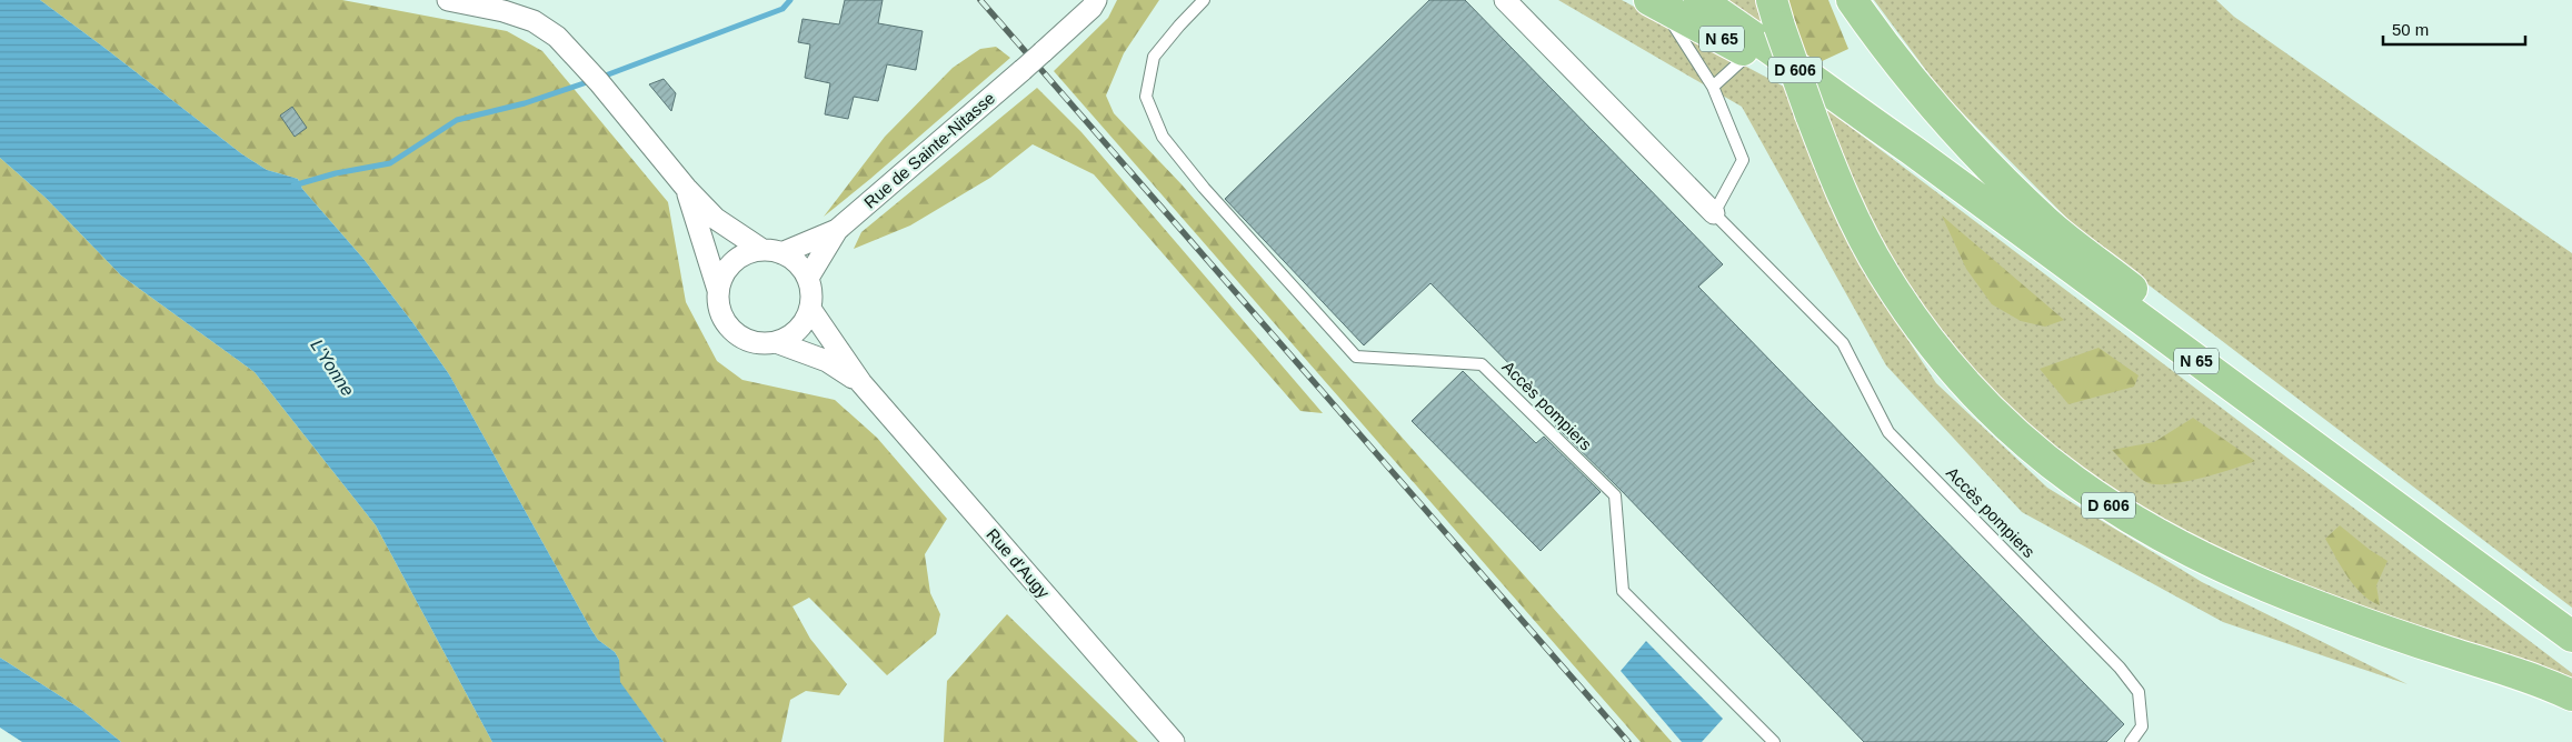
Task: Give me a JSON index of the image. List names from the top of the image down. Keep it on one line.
{"streets":{"main road":["N 65","D 606"],"street":["Rue de Sainte-Nitasse","Rue d'Augy"],"lane":["Accès pompiers"]},"crossings":[["N 65","D 606"],["Rue de Sainte-Nitasse","Rue d'Augy"]],"water":["L'Yonne"],"scale_bar":"50 m"}
